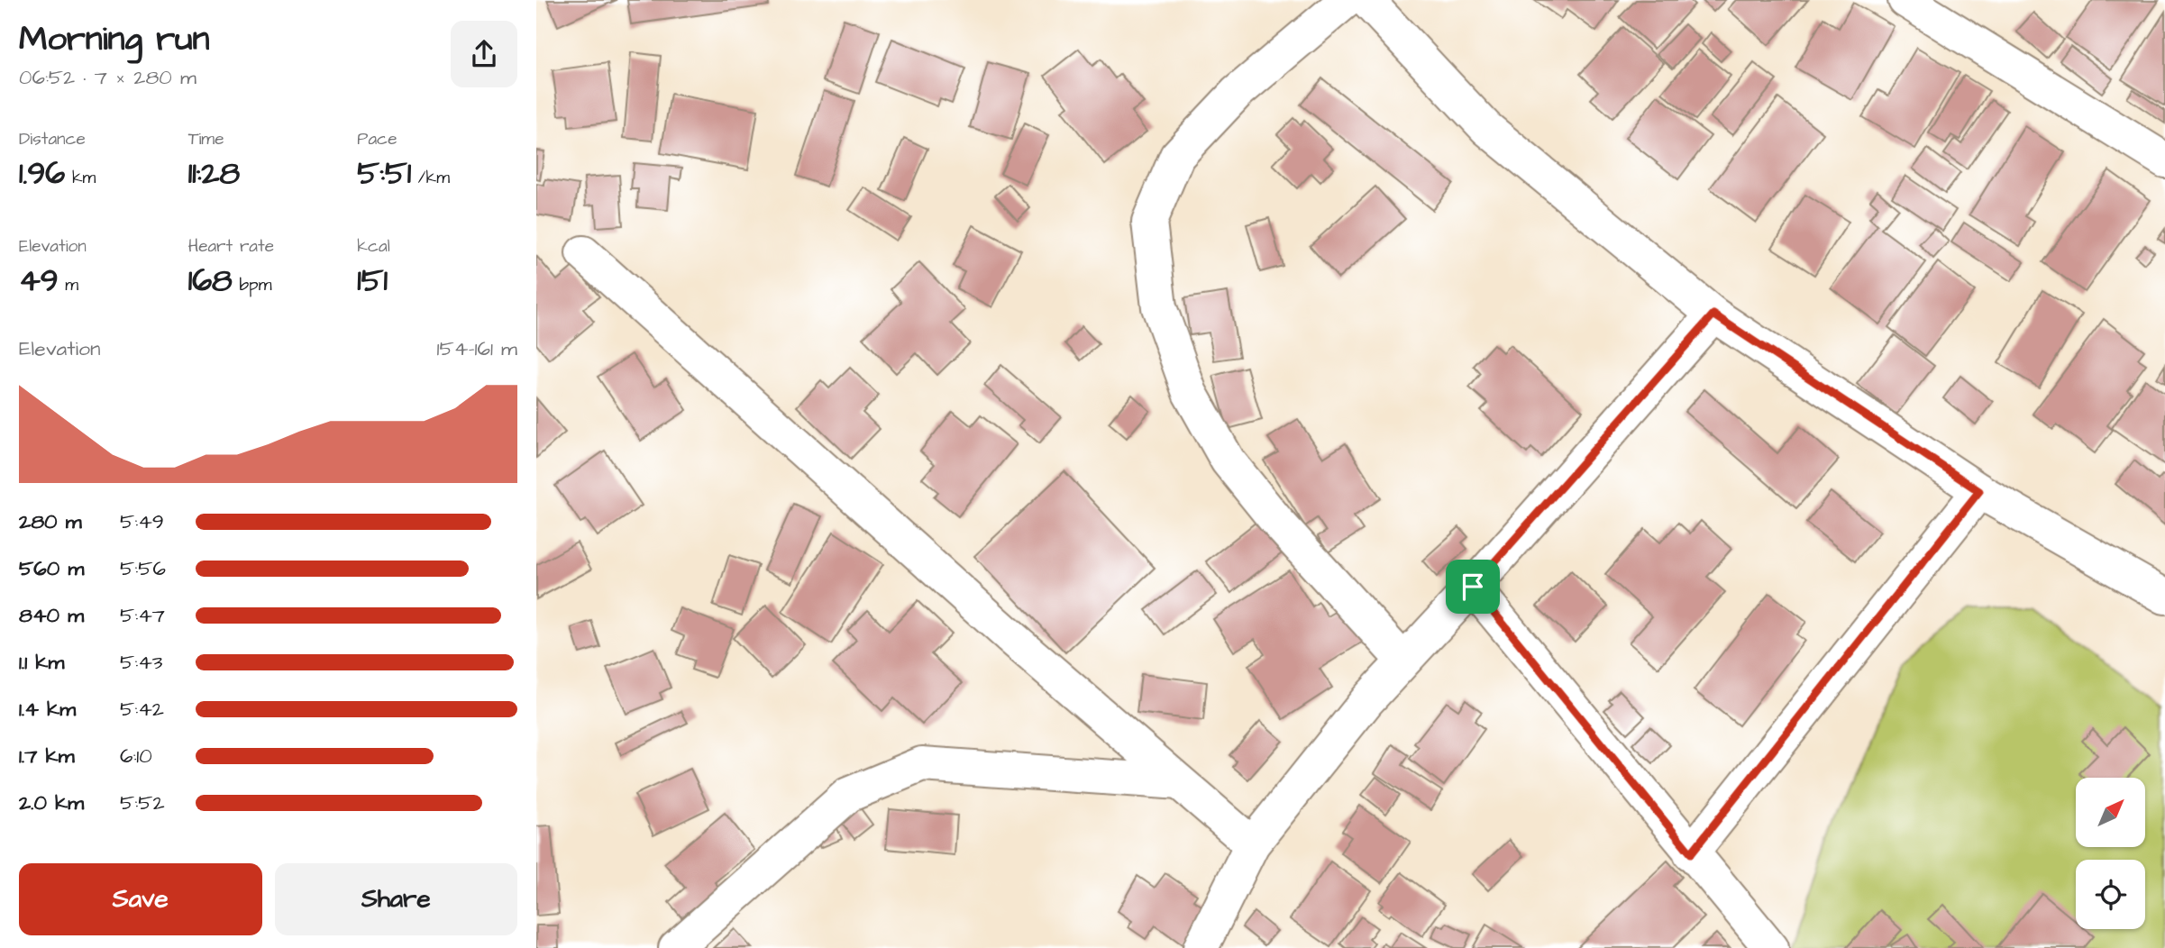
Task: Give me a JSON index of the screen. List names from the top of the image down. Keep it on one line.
{"north":"top right","page":{"heading":["Morning run","06:52 · 7 × 280 m"],"stats":[["Distance","1.96 km"],["Time","11:28"],["Pace","5:51 /km"],["Elevation","49 m"],["Heart rate","168 bpm"],["kcal","151"]],"chart":["Elevation","154–161 m"],"list":[{"name":"280 m","note":"5:49"},{"name":"560 m","note":"5:56"},{"name":"840 m","note":"5:47"},{"name":"1.1 km","note":"5:43"},{"name":"1.4 km","note":"5:42"},{"name":"1.7 km","note":"6:10"},{"name":"2.0 km","note":"5:52"}],"buttons":["Save","Share"]}}
